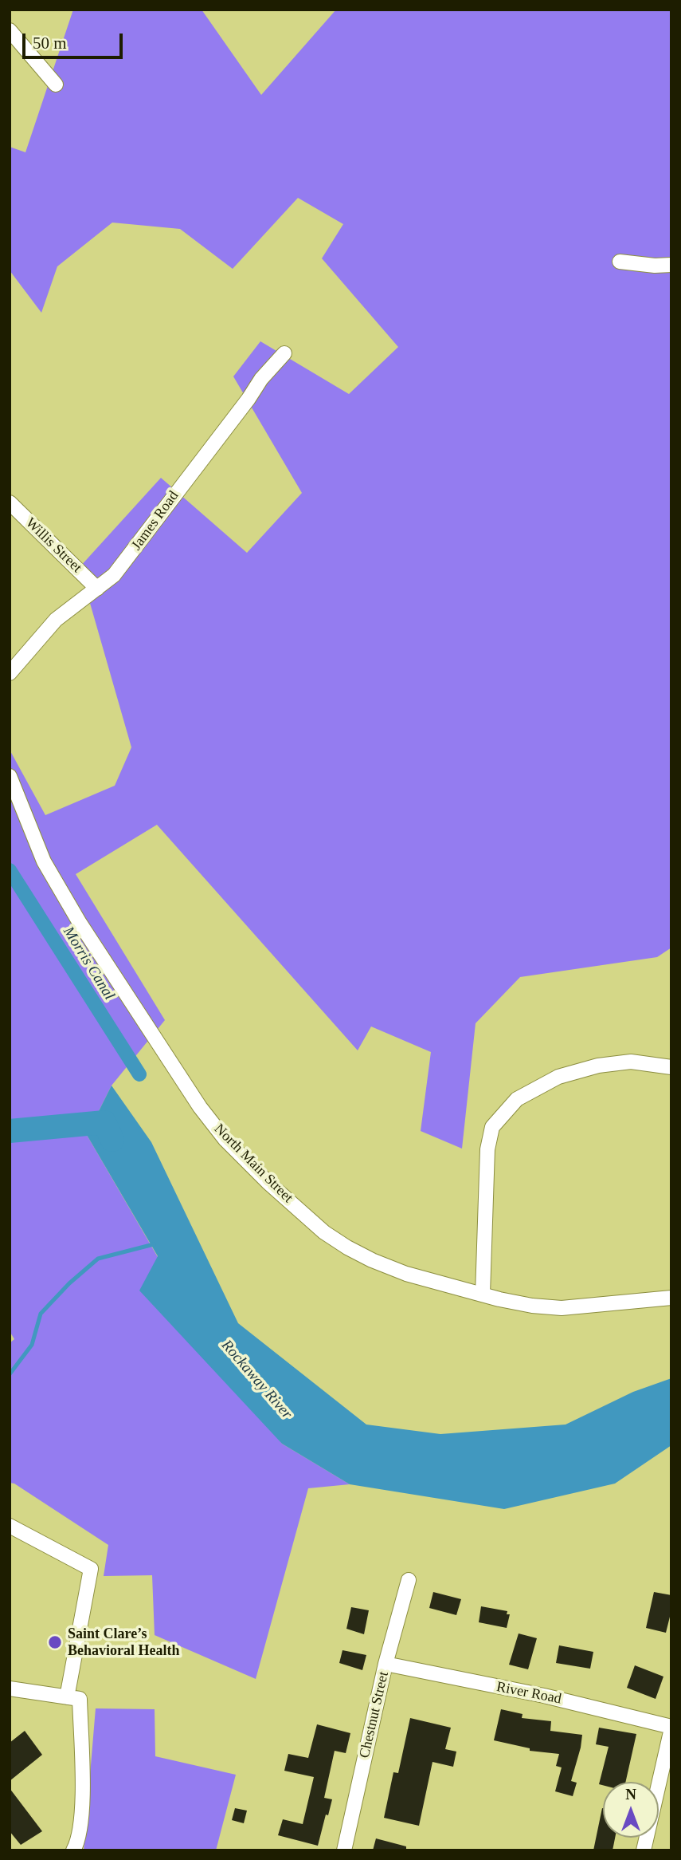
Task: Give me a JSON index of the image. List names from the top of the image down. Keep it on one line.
{"streets":{"street":["James Road","Willis Street","North Main Street","River Road","Chestnut Street"]},"crossings":[["James Road","Willis Street"],["River Road","Chestnut Street"]],"water":["Morris Canal","Rockaway River"],"places":["Saint Clare’s Behavioral Health"],"scale_bar":"50 m","north":"top"}
